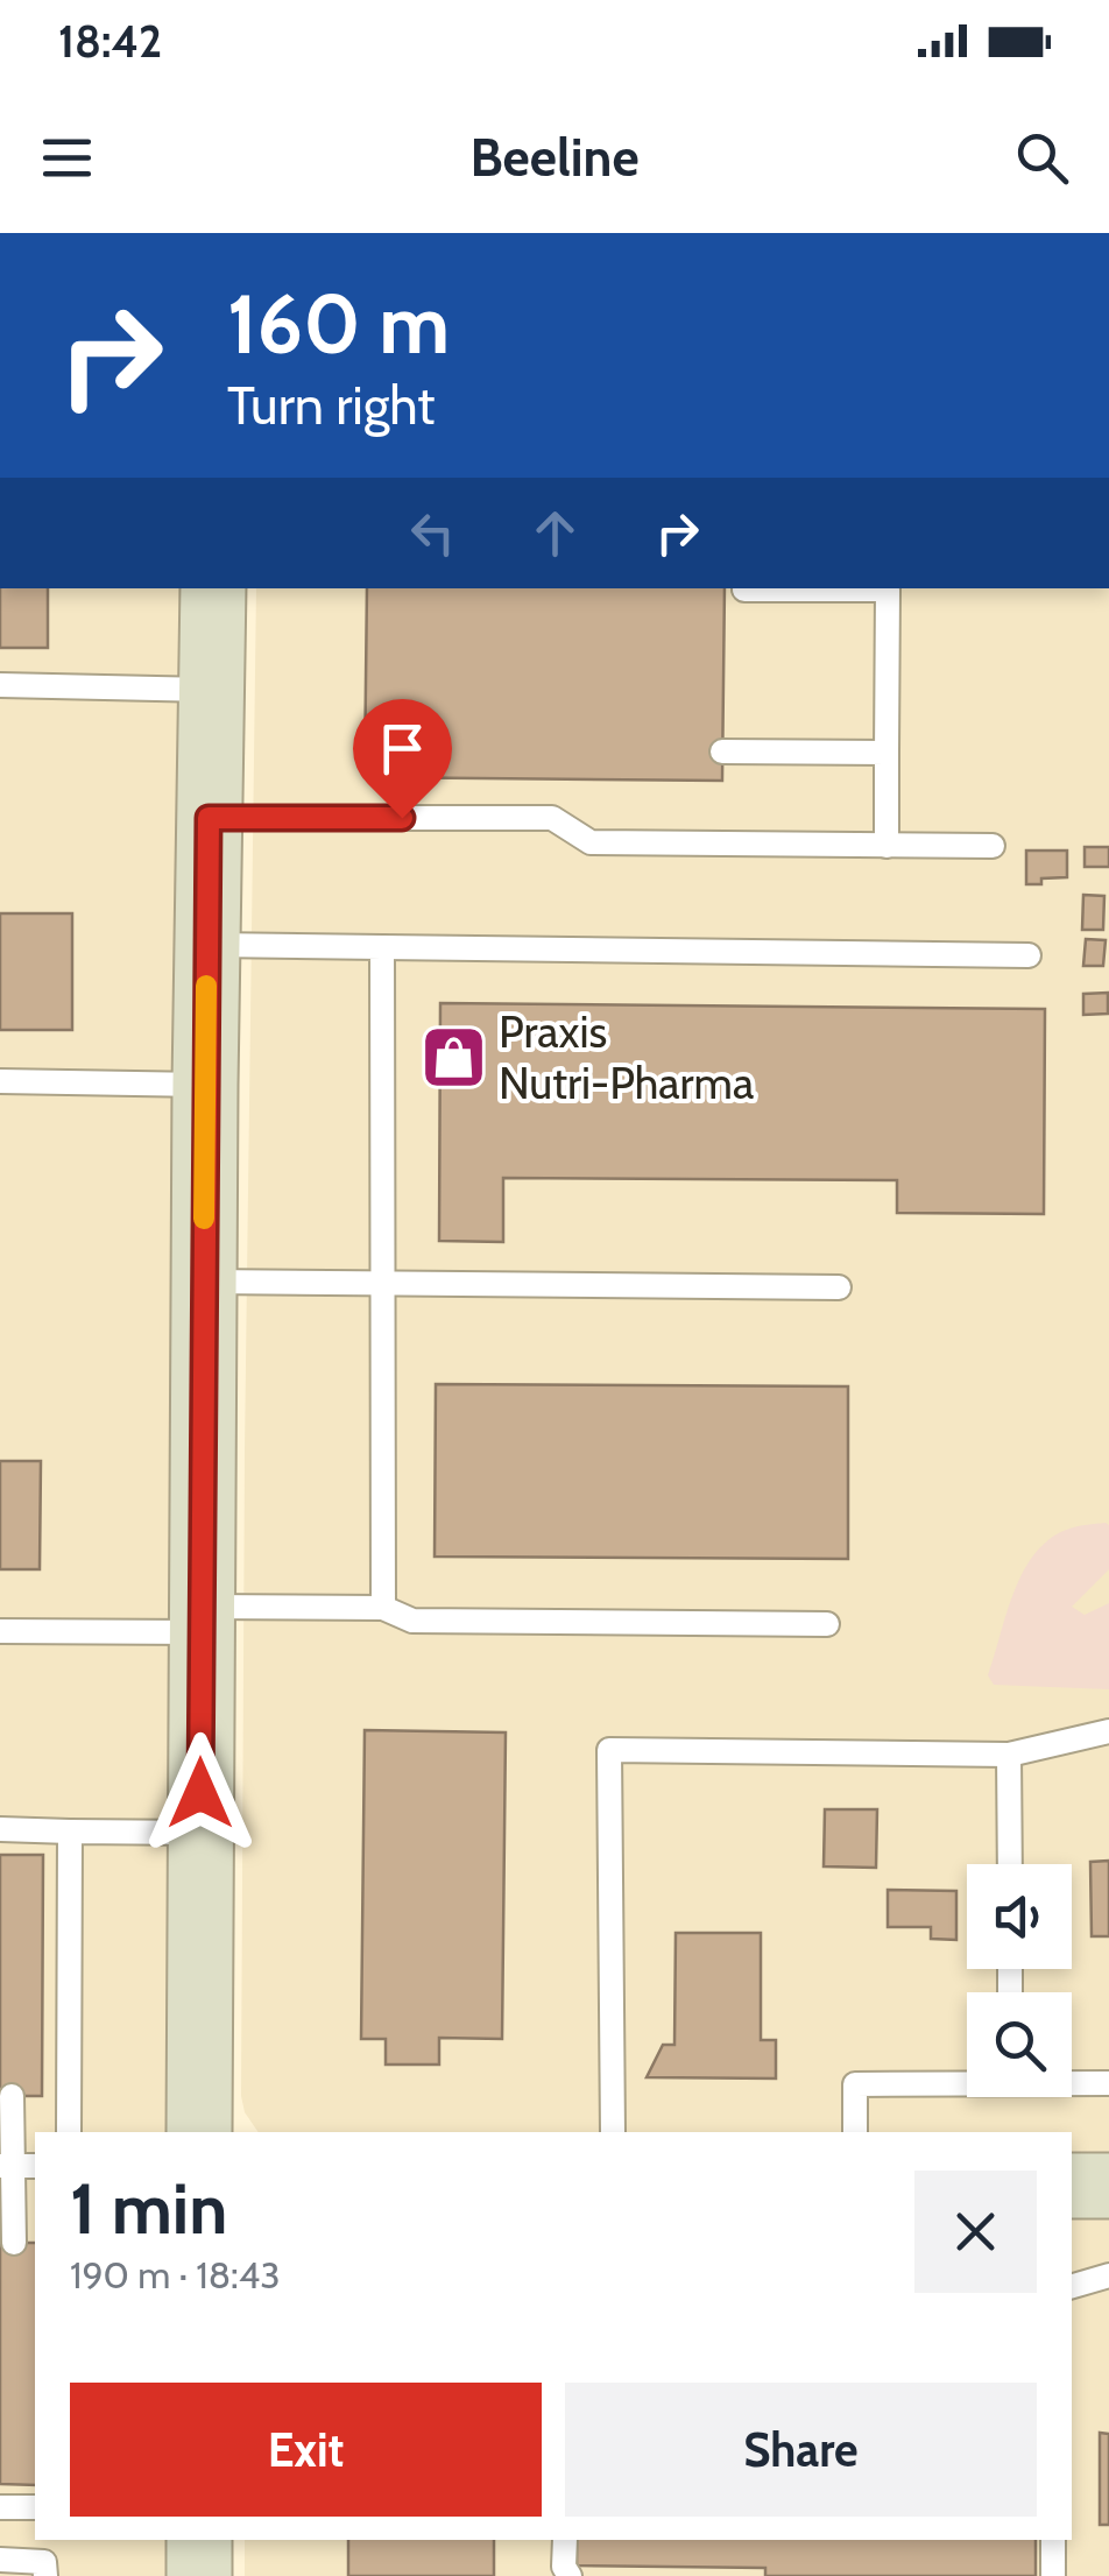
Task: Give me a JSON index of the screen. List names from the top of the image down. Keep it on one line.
{"places":{"shop":["Praxis Nutri-Pharma"]},"page":{"status":"18:42","header":"Beeline","turn":["160 m","Turn right"],"heading":["1 min","190 m · 18:43"],"buttons":["Exit","Share"]}}
